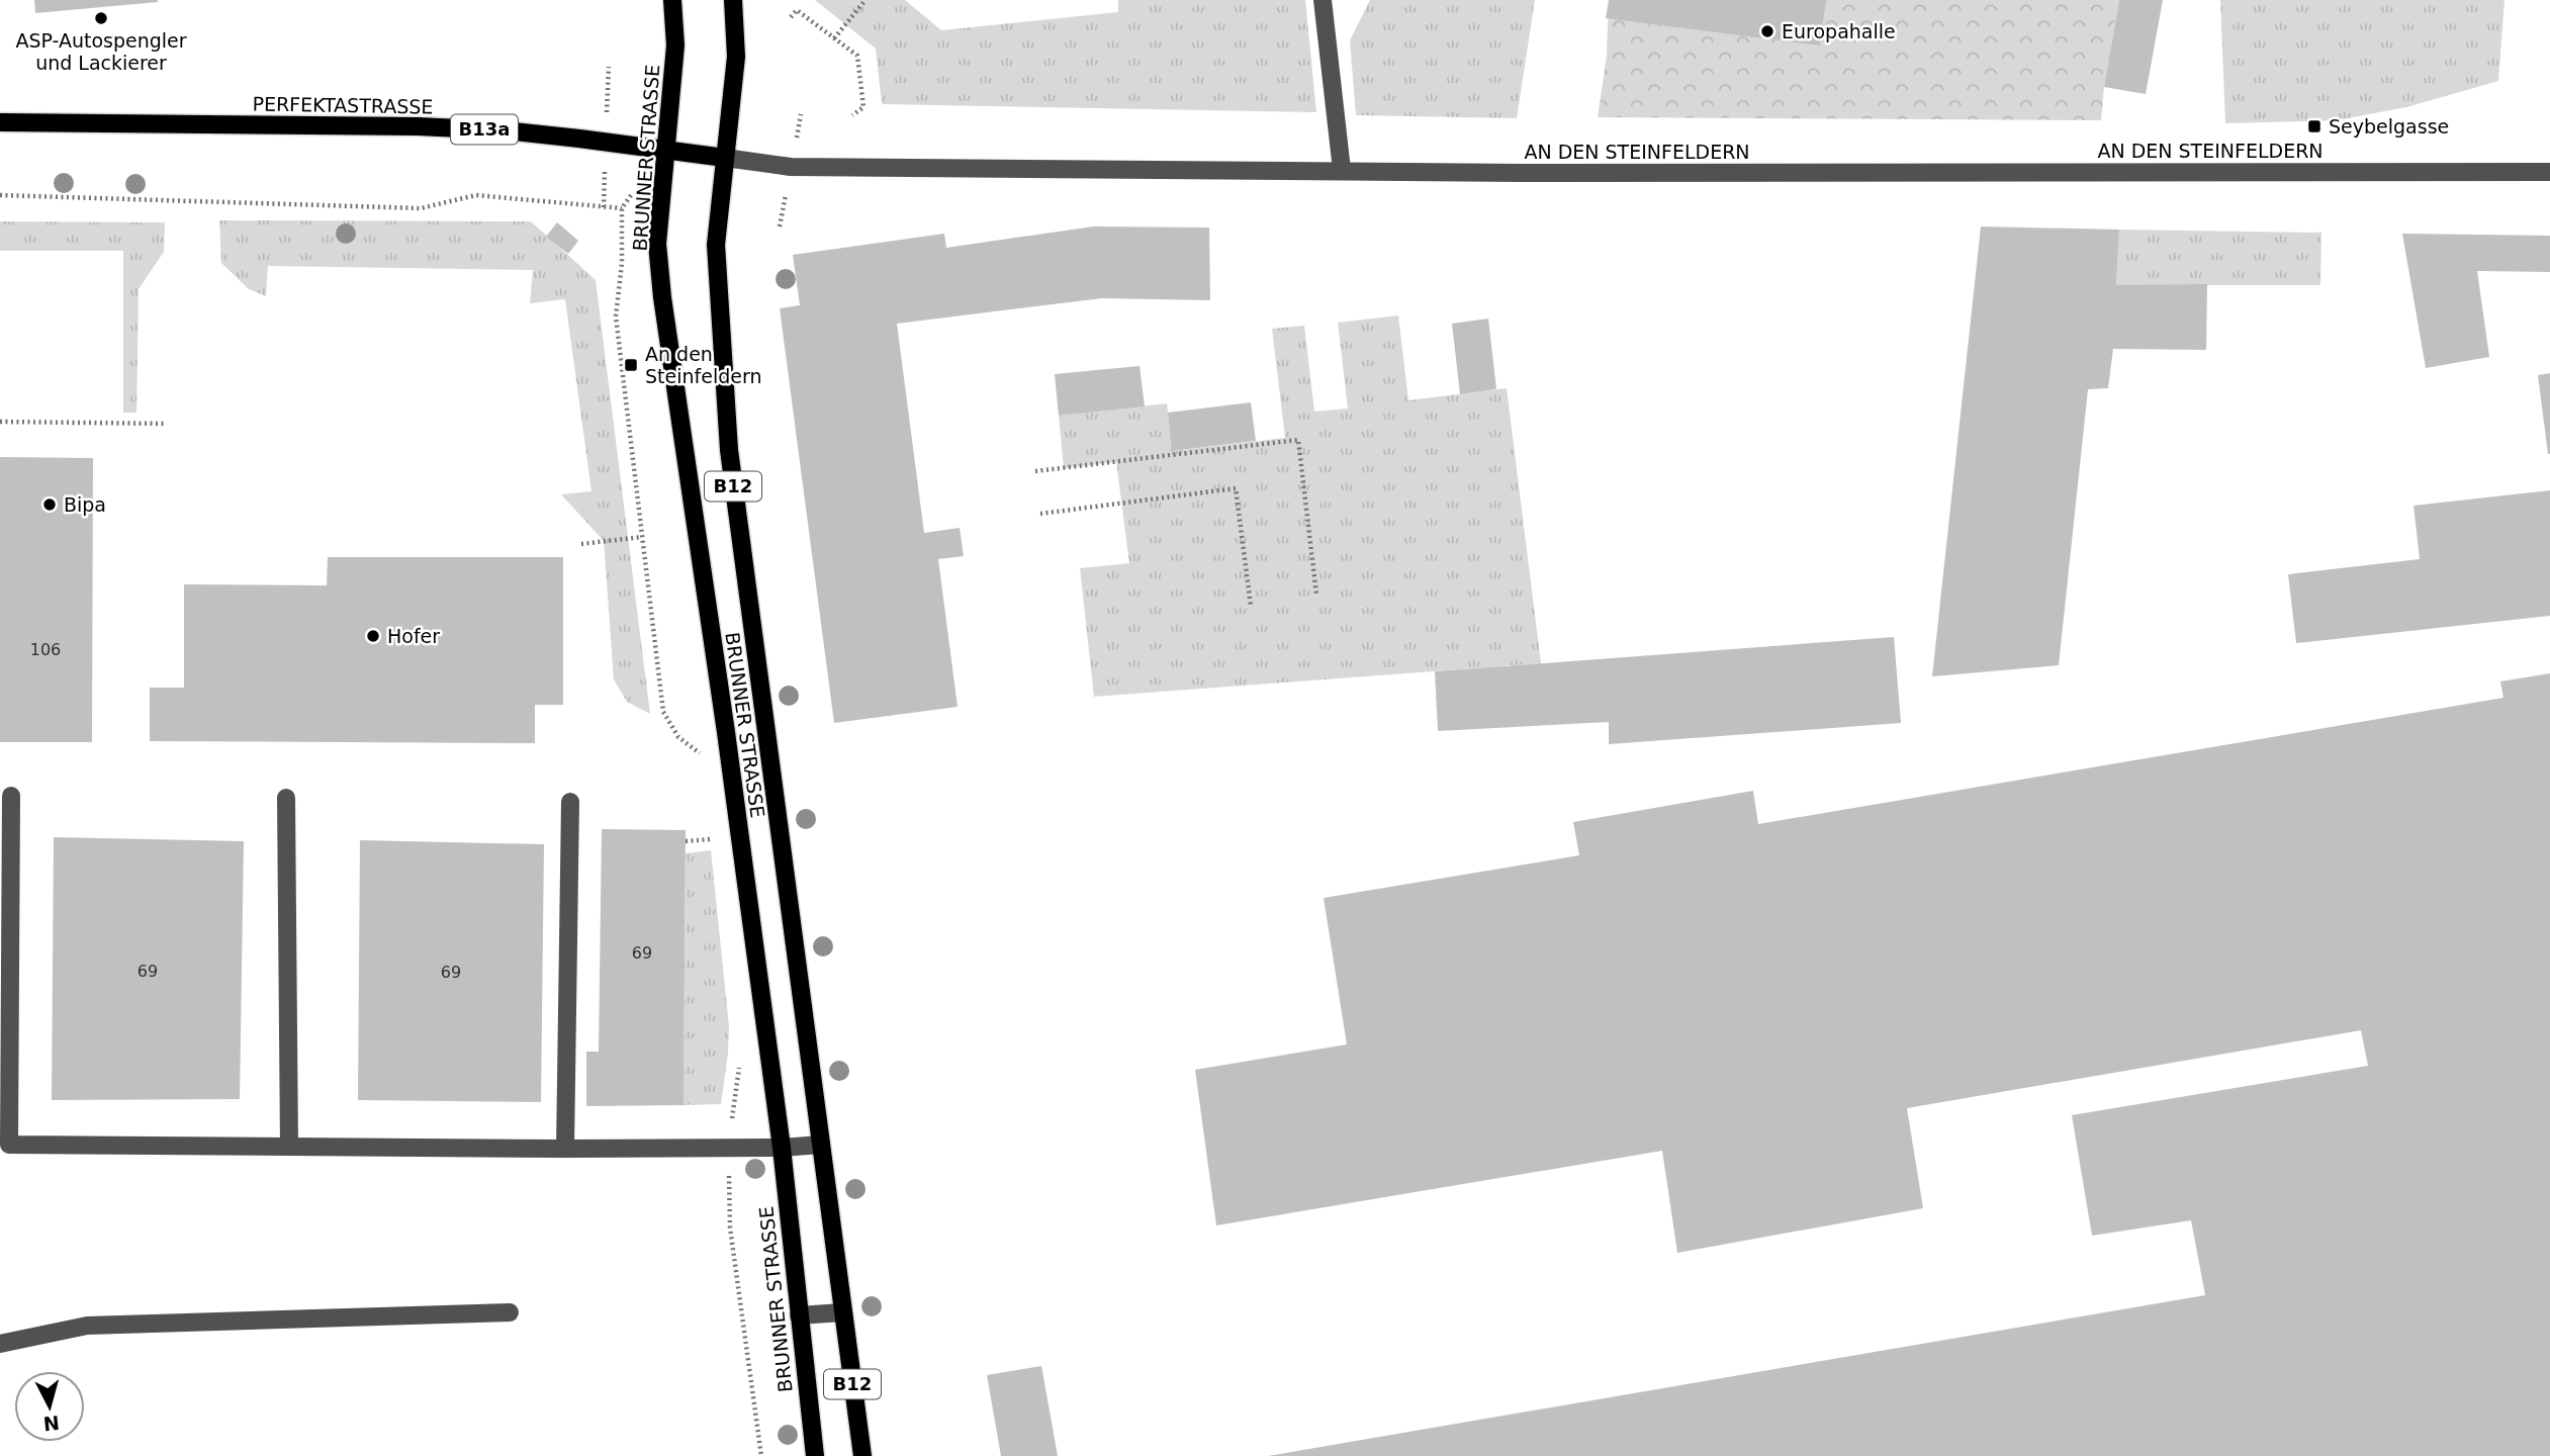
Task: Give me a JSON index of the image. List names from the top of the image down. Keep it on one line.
{"streets":{"main road":["PERFEKTASTRASSE","B13a","BRUNNER STRASSE","B12"],"street":["AN DEN STEINFELDERN"]},"crossings":[["PERFEKTASTRASSE","AN DEN STEINFELDERN"],["PERFEKTASTRASSE","BRUNNER STRASSE"],["AN DEN STEINFELDERN","BRUNNER STRASSE"]],"places":{"other":["ASP-Autospengler und Lackierer","Europahalle","Bipa","Hofer"],"transit":["Seybelgasse","An den Steinfeldern"]},"house_numbers":["106","69","69","69"],"north":"bottom"}
